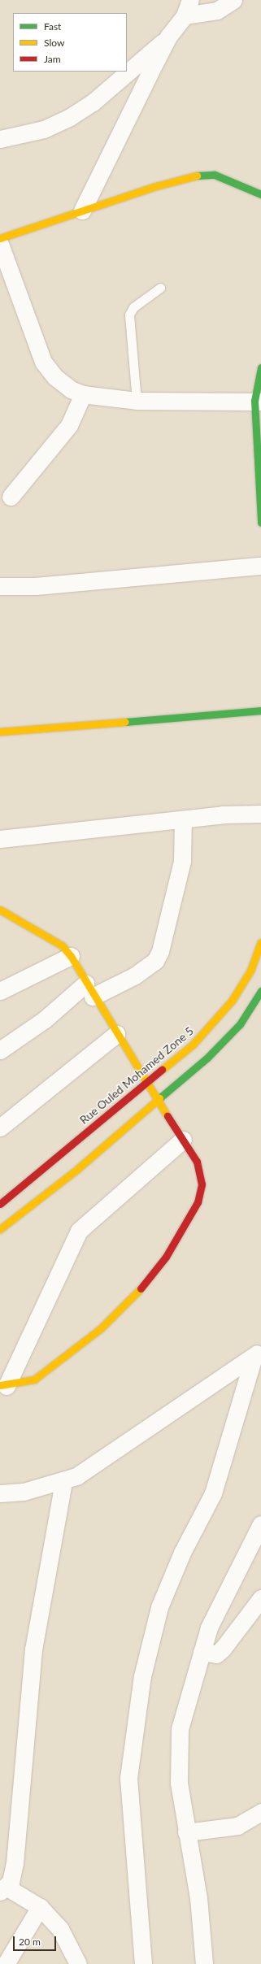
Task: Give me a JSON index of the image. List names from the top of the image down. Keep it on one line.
{"streets":{"street":["Rue Ouled Mohamed Zone 5"]},"legend":["Fast","Slow","Jam"],"scale_bar":"20 m"}
